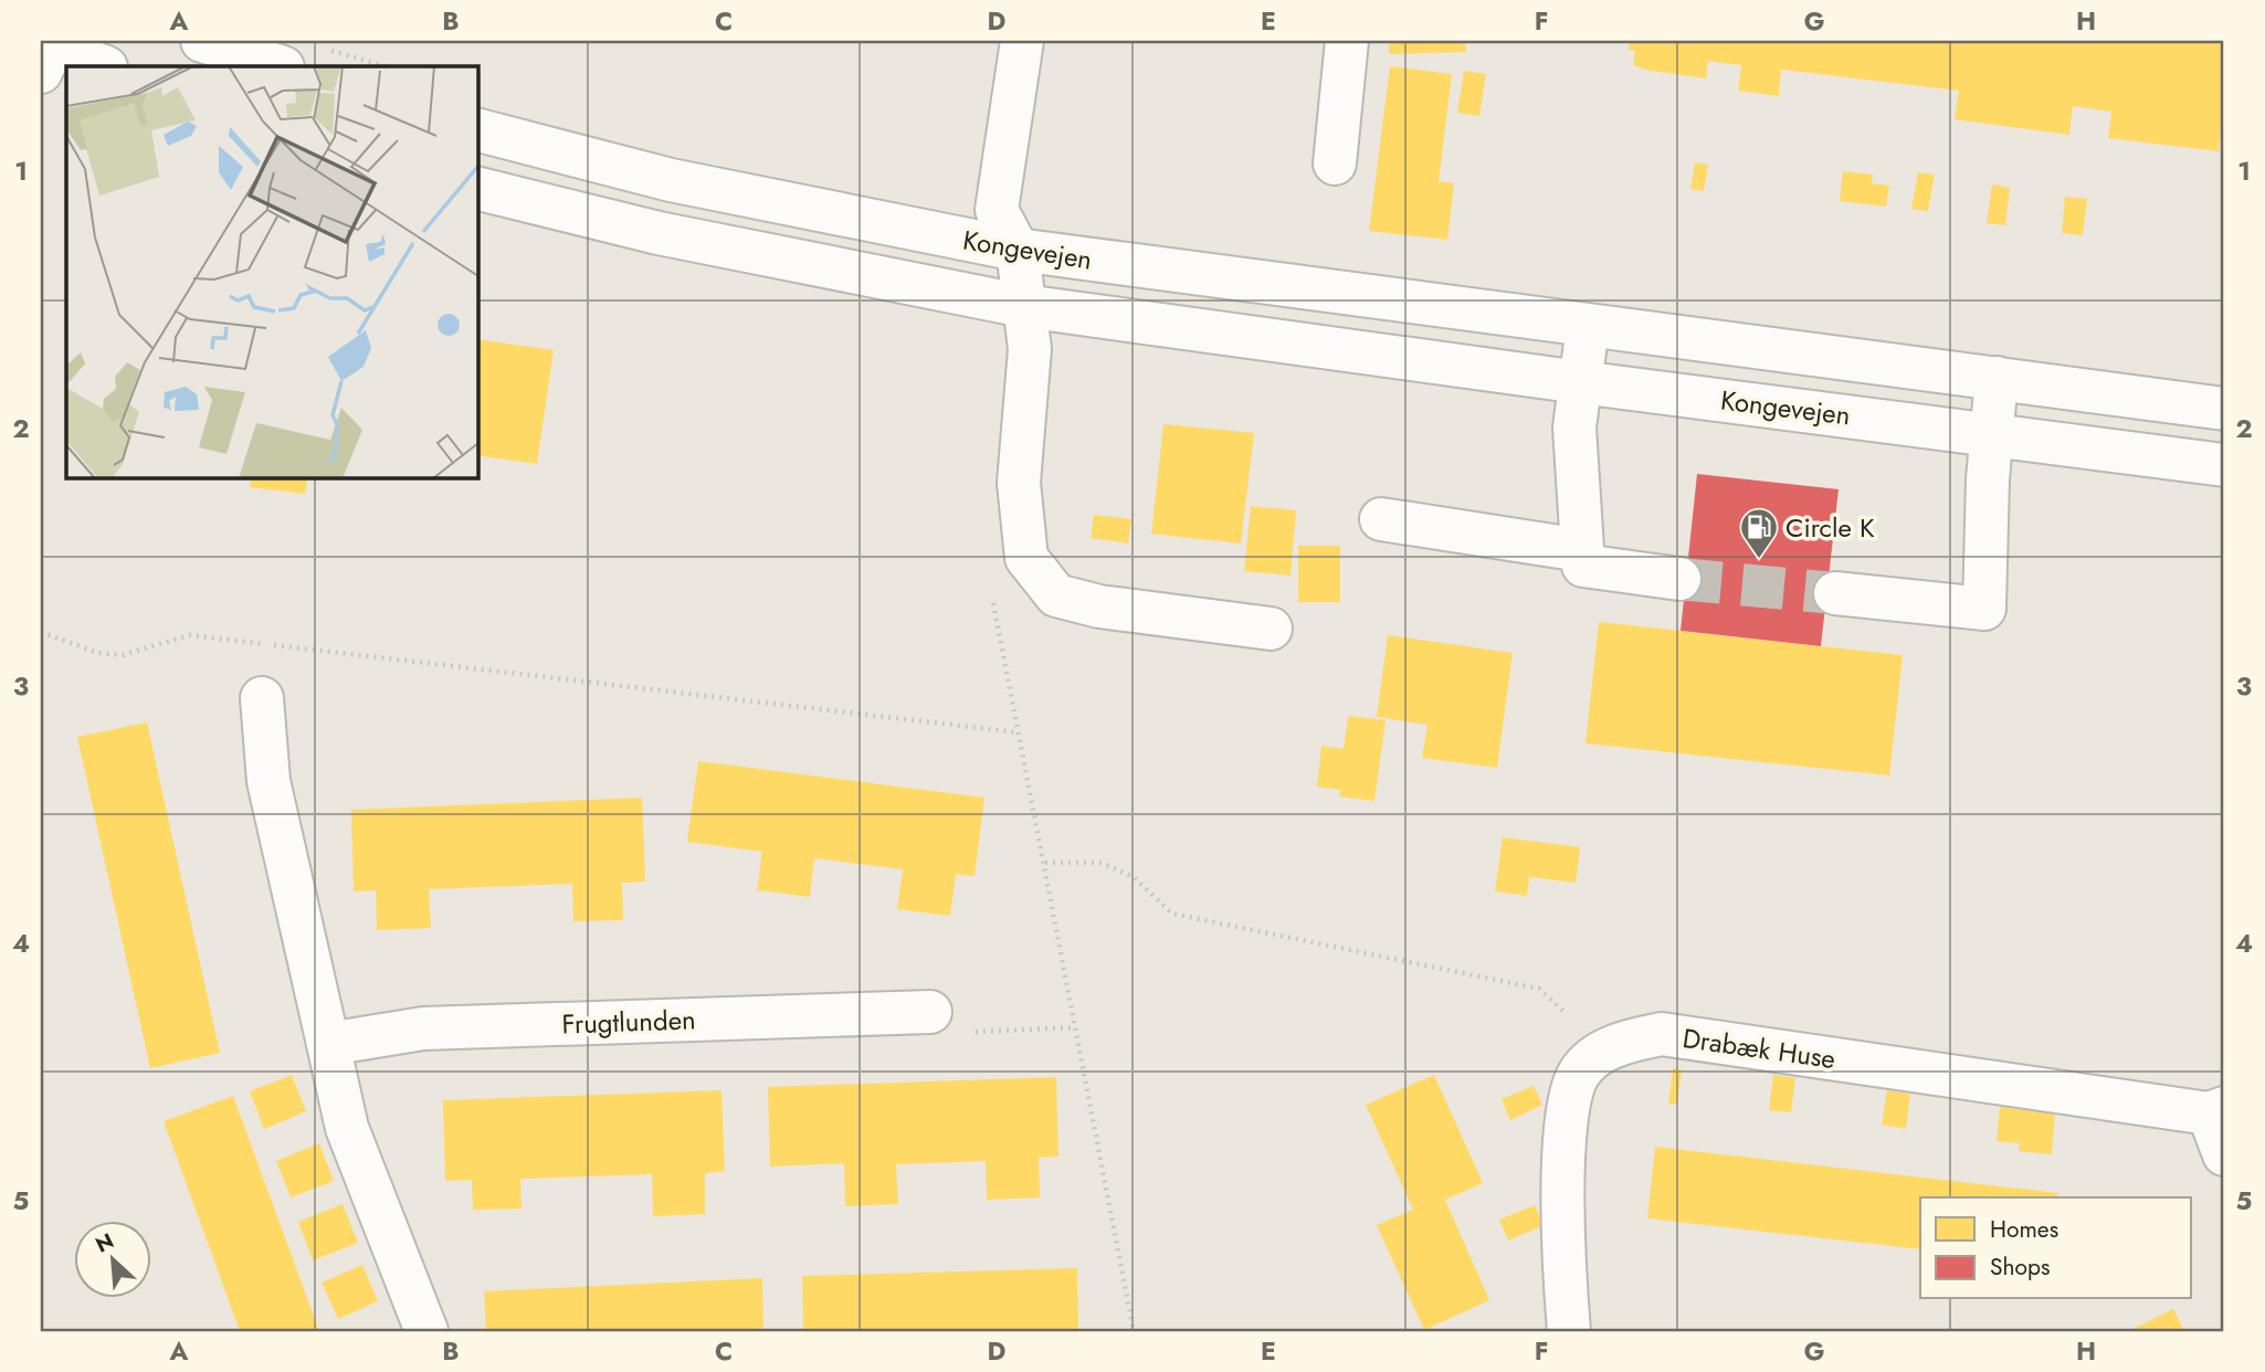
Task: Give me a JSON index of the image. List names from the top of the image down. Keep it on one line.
{"streets":{"main road":["Kongevejen","Frugtlunden","Drabæk Huse"]},"places":{"fuel station":["Circle K"]},"legend":["Homes","Shops"],"north":"top left","grid":{"columns":["A","B","C","D","E","F","G","H"],"rows":["1","2","3","4","5"]}}
